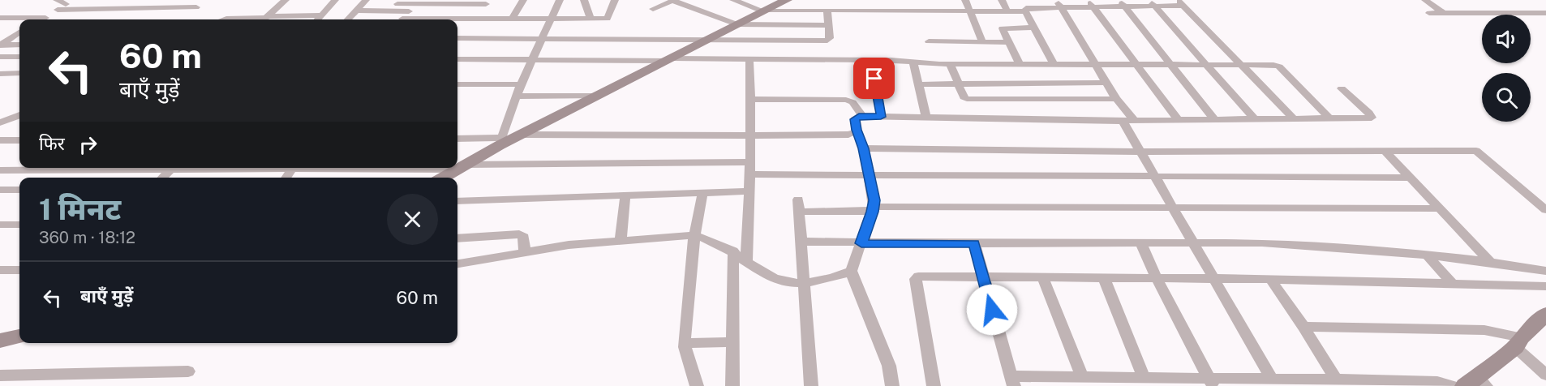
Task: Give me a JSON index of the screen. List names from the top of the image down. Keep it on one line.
{"page":{"turn":["60 m","बाएँ मुड़ें"],"then":"फिर","heading":["1 मिनट","360 m · 18:12"],"list":[{"name":"बाएँ मुड़ें","value":"60 m"}]}}
